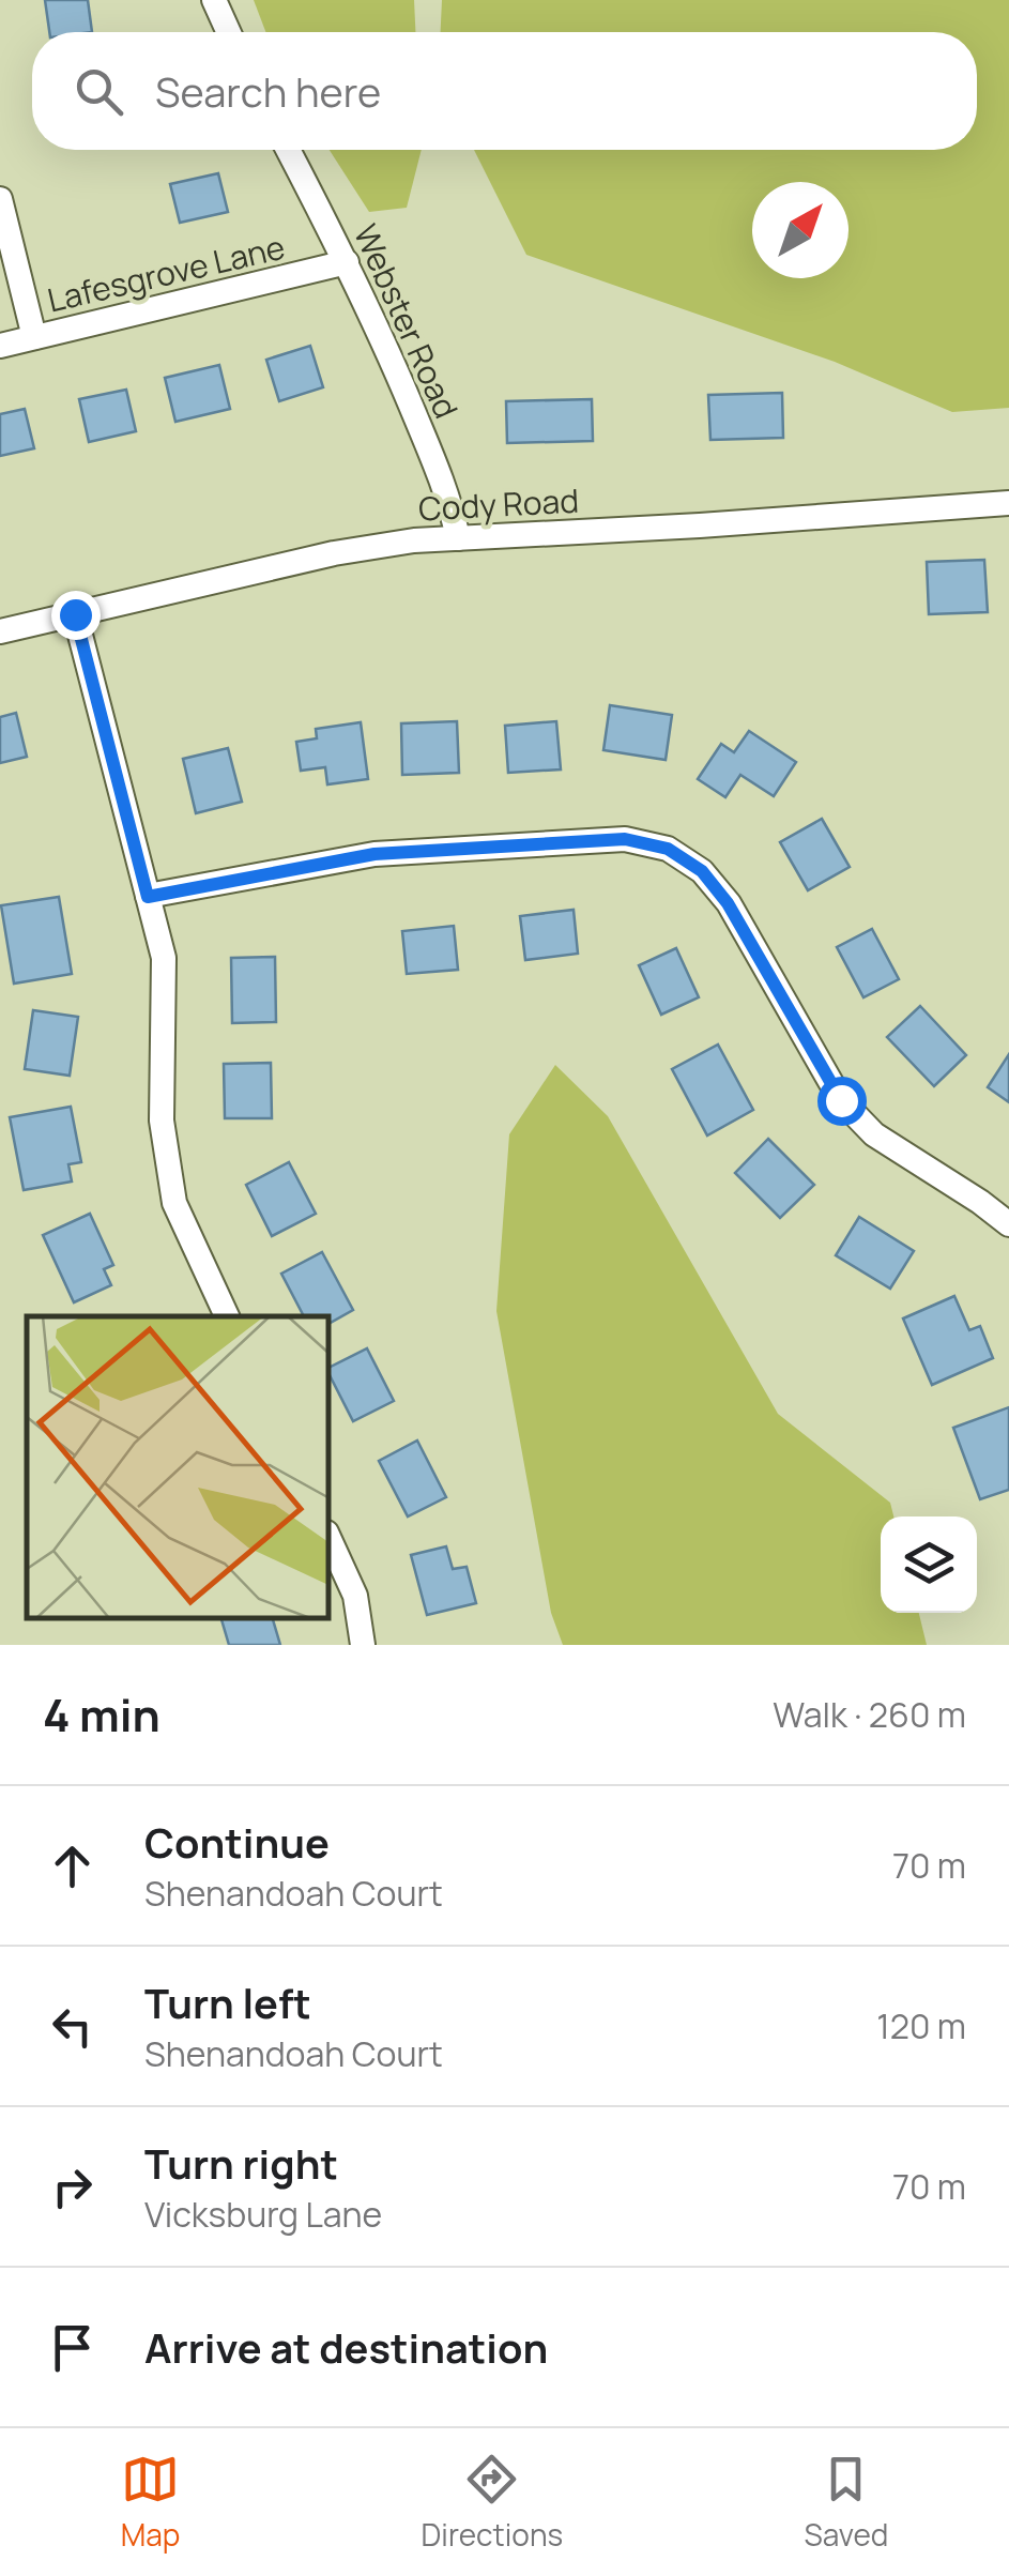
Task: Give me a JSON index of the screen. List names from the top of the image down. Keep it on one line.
{"streets":{"street":["Lafesgrove Lane","Webster Road","Cody Road"]},"crossings":[["Lafesgrove Lane","Webster Road"],["Webster Road","Cody Road"]],"north":"top right","page":{"search":"Search here","heading":["4 min","Walk · 260 m"],"list":[["Continue","Shenandoah Court","70 m"],["Turn left","Shenandoah Court","120 m"],["Turn right","Vicksburg Lane","70 m"],"Arrive at destination"],"nav":["Map","Directions","Saved"]}}
